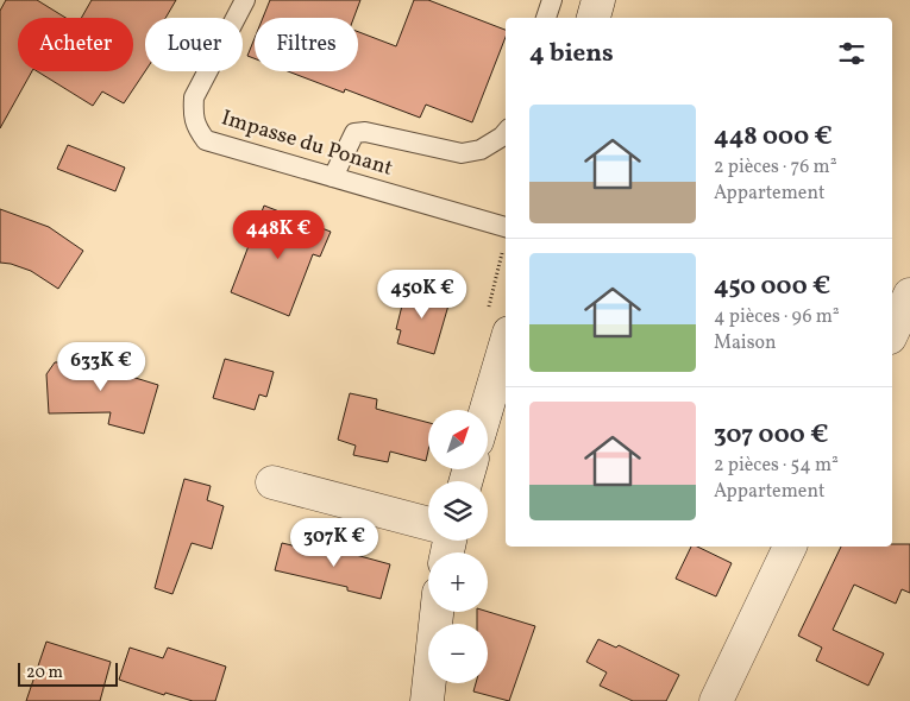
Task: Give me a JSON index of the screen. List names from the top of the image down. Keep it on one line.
{"streets":{"lane":["Impasse du Ponant"]},"scale_bar":"20 m","north":"top right","page":{"chip":["Acheter","Louer","Filtres"],"heading":"4 biens","list":[{"name":"448 000 €","note":"2 pièces · 76 m² · Appartement"},{"name":"450 000 €","note":"4 pièces · 96 m² · Maison"},{"name":"307 000 €","note":"2 pièces · 54 m² · Appartement"}],"price":["448K €","450K €","633K €","307K €"],"map_buttons":["+","−"],"scale":"20 m"}}
